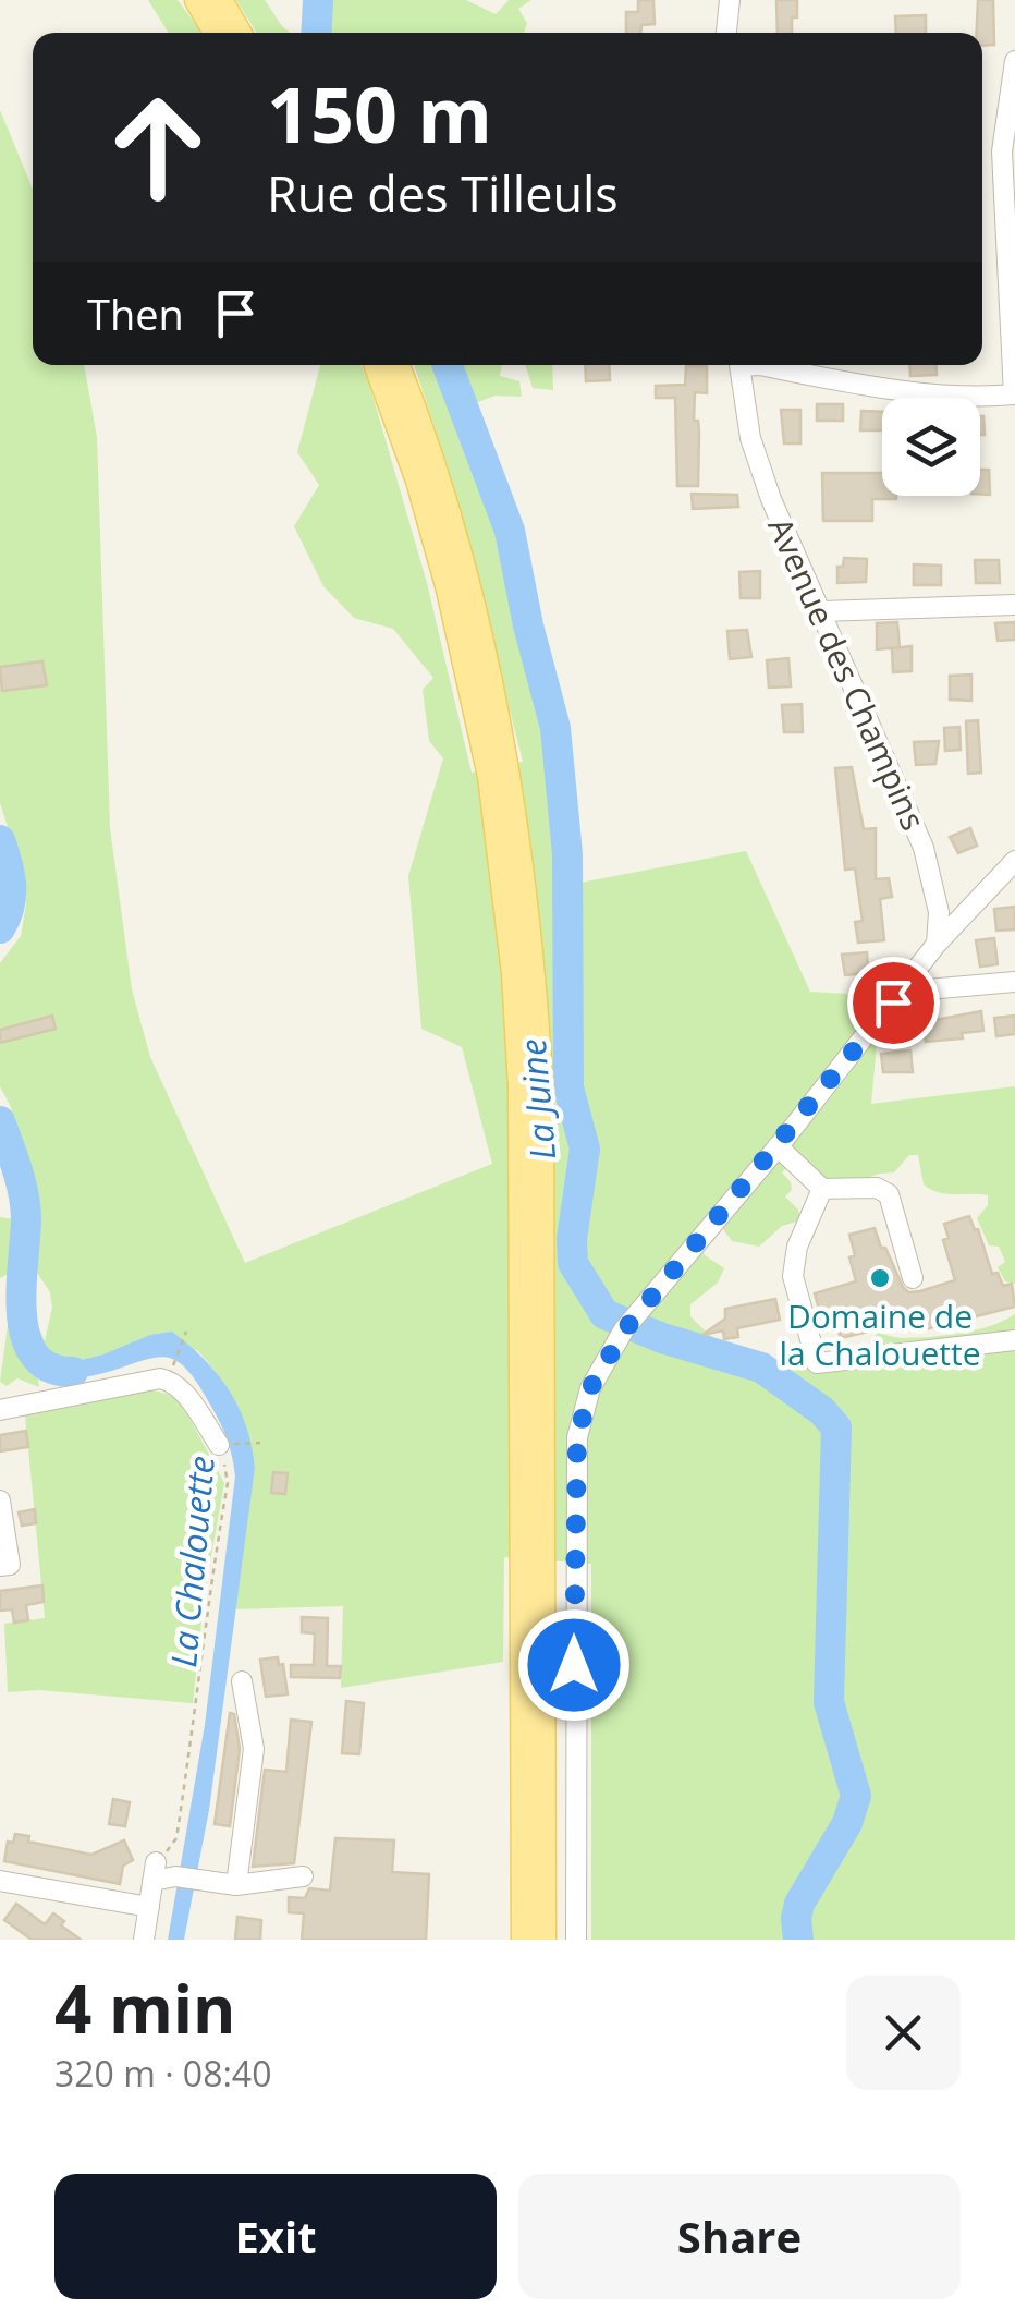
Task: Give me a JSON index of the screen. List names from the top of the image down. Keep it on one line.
{"streets":{"street":["Avenue des Champins"]},"water":["La Juine","La Chalouette"],"places":["Domaine de la Chalouette"],"page":{"turn":["150 m","Rue des Tilleuls"],"then":"Then","heading":["4 min","320 m · 08:40"],"buttons":["Exit","Share"]}}
